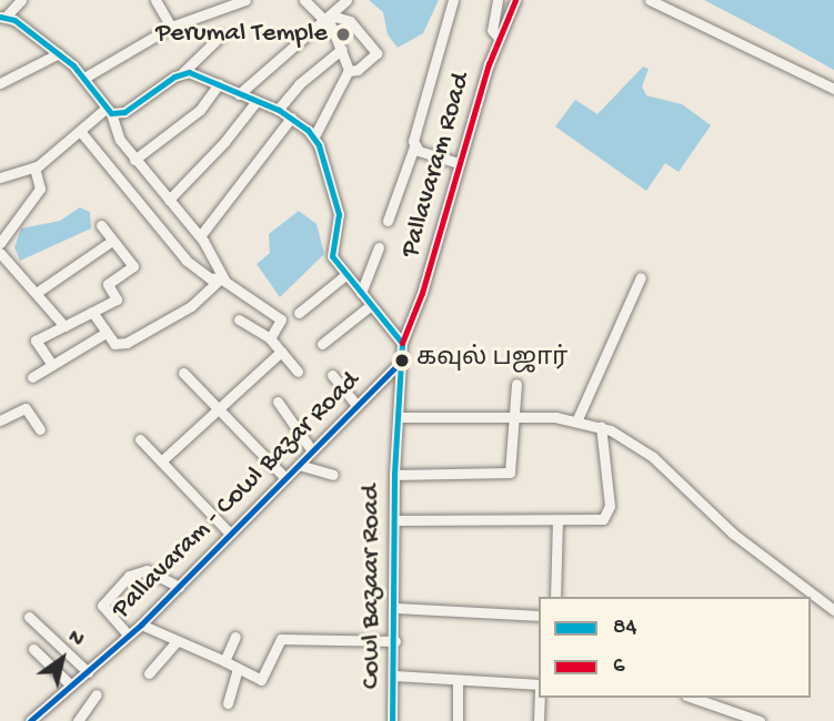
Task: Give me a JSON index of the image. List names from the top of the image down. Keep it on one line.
{"streets":{"street":["Pallavaram Road","Pallavaram - Cowl Bazar Road","Cowl Bazaar Road"]},"crossings":[["Pallavaram Road","Pallavaram - Cowl Bazar Road"],["Pallavaram Road","Cowl Bazaar Road"],["Pallavaram - Cowl Bazar Road","Cowl Bazaar Road"]],"places":["Perumal Temple","கவுல் பஜார்"],"lines":["transit line 6","transit line 84"],"legend":["84","6"],"north":"top right"}
